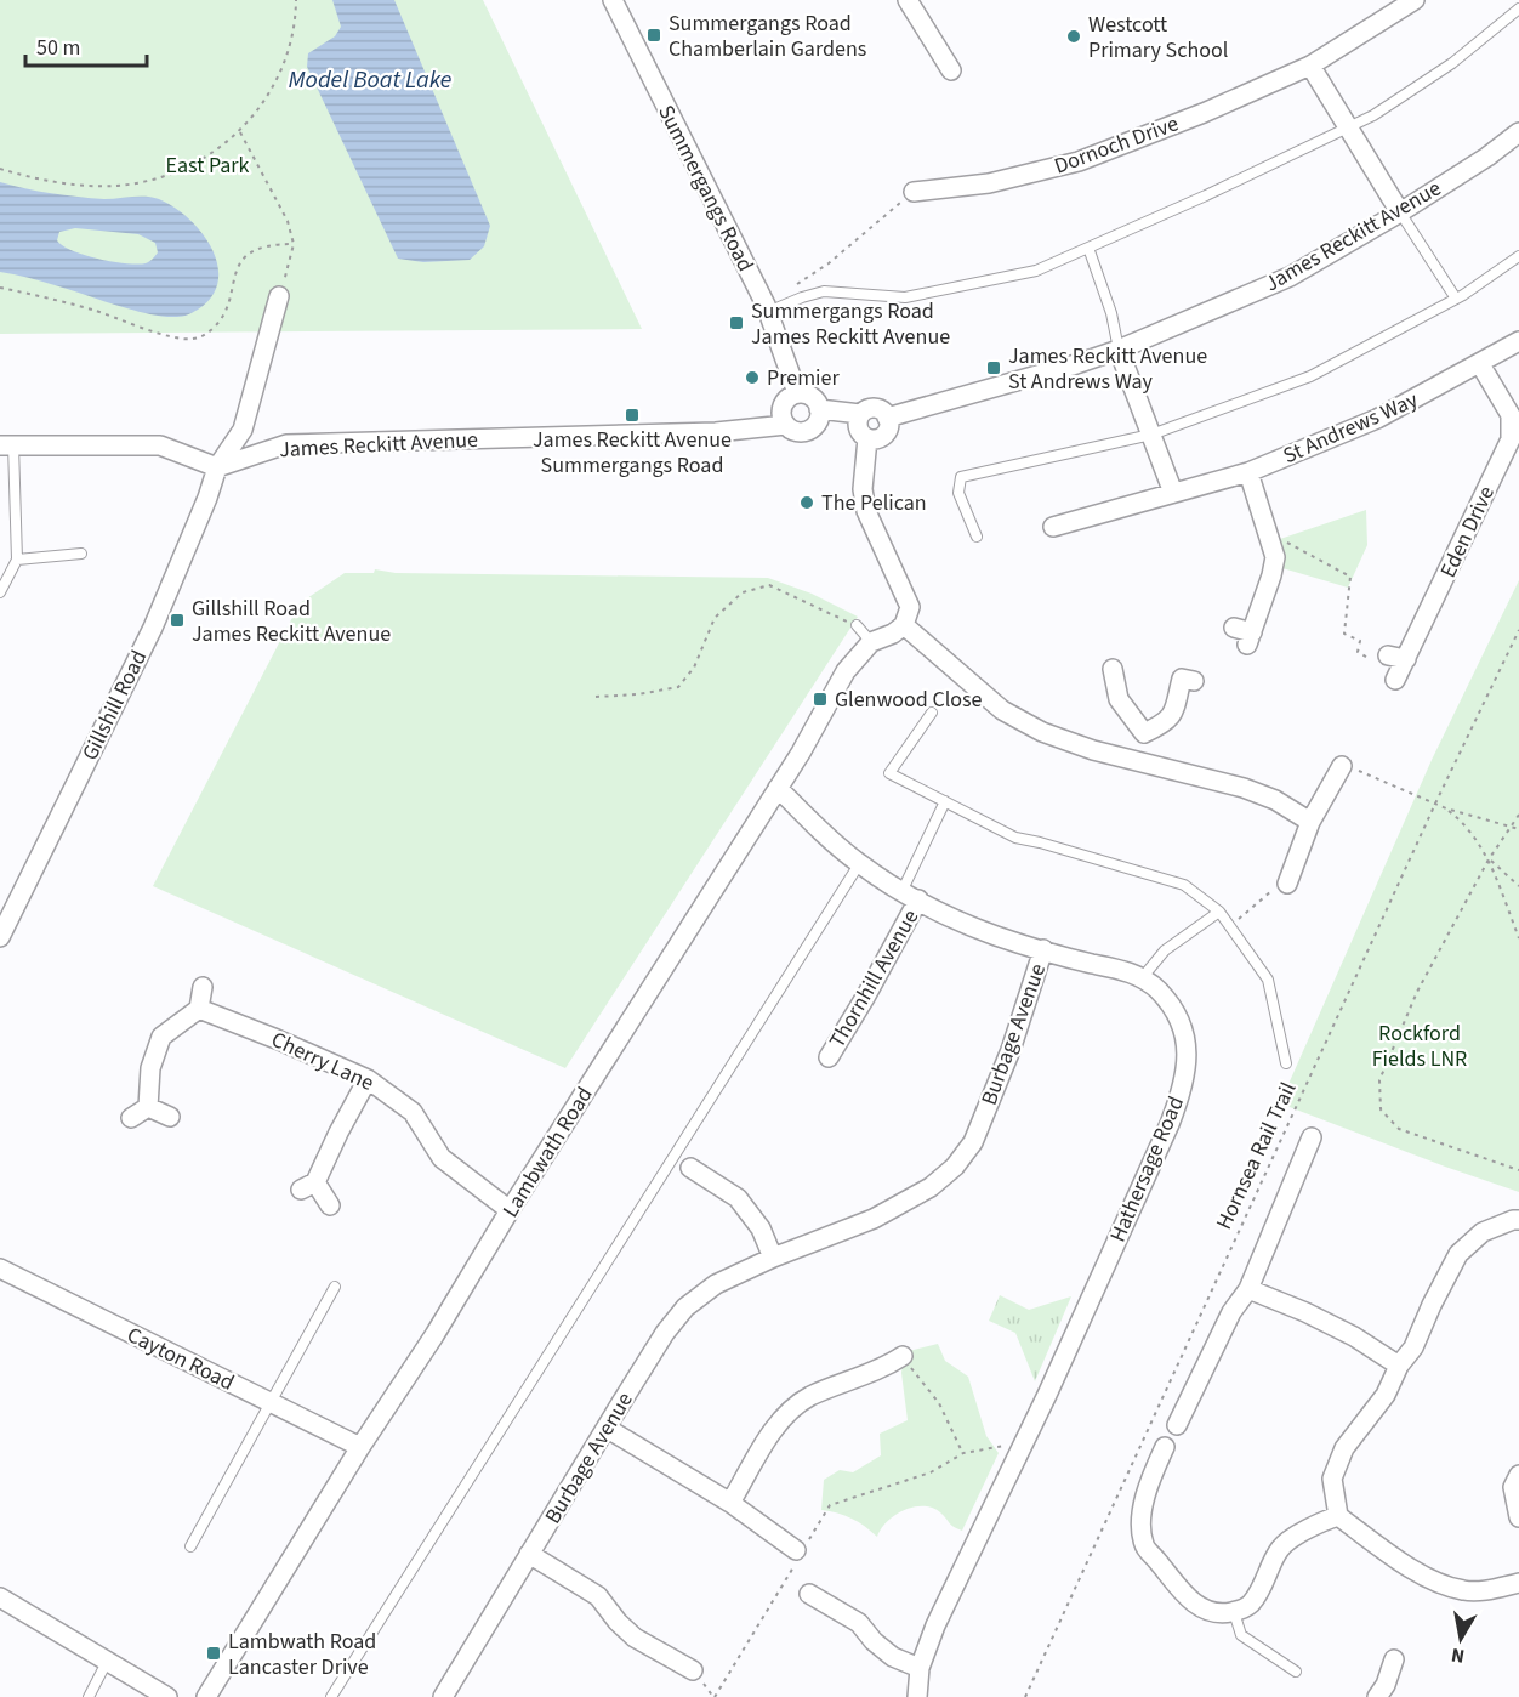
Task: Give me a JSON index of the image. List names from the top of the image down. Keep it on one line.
{"streets":{"street":["Dornoch Drive","Summergangs Road","James Reckitt Avenue","St Andrews Way","Eden Drive","Gillshill Road","Thornhill Avenue","Burbage Avenue","Cherry Lane","Lambwath Road","Hathersage Road","Cayton Road"],"path":["Hornsea Rail Trail"]},"crossings":[["Summergangs Road","James Reckitt Avenue"],["James Reckitt Avenue","Gillshill Road"],["St Andrews Way","Eden Drive"],["Thornhill Avenue","Hathersage Road"],["Burbage Avenue","Hathersage Road"],["Cherry Lane","Lambwath Road"],["Lambwath Road","Hathersage Road"],["Lambwath Road","Cayton Road"]],"water":["Model Boat Lake"],"parks":["East Park","Rockford Fields LNR"],"places":{"transit":["Summergangs Road Chamberlain Gardens","Summergangs Road James Reckitt Avenue","James Reckitt Avenue St Andrews Way","James Reckitt Avenue Summergangs Road","Gillshill Road James Reckitt Avenue","Glenwood Close","Lambwath Road Lancaster Drive"],"other":["Westcott Primary School","Premier","The Pelican"]},"scale_bar":"50 m","north":"bottom"}
